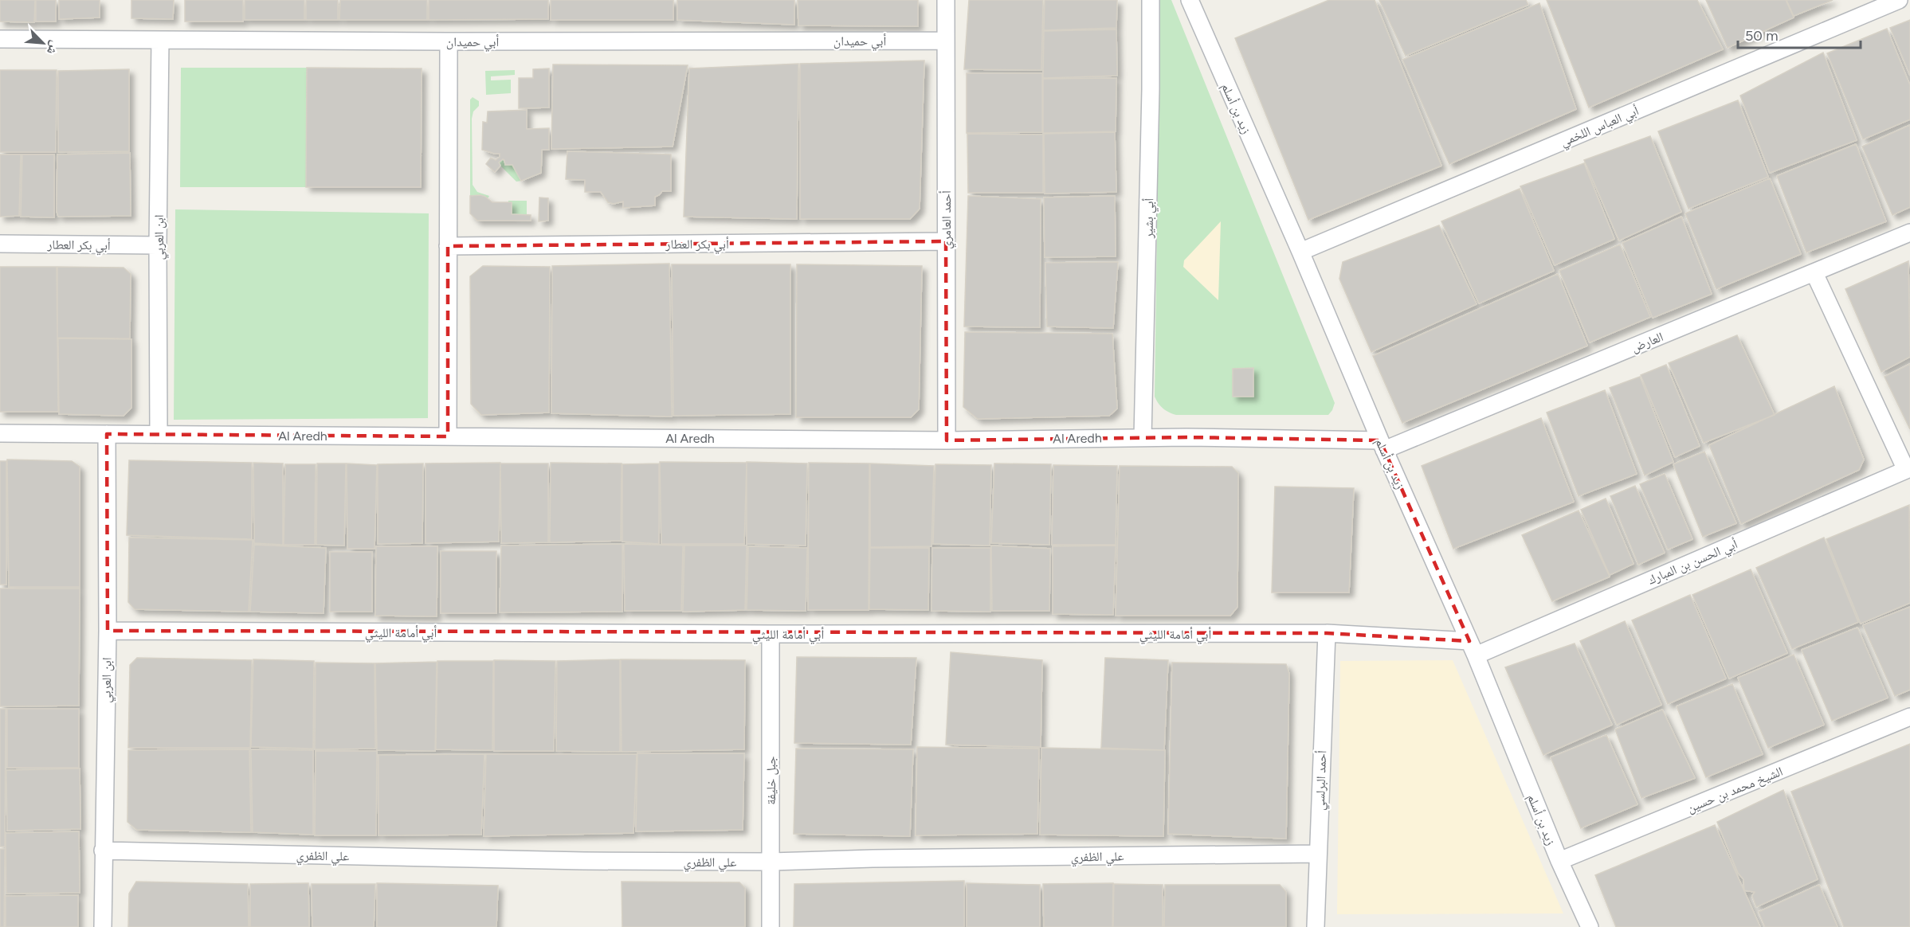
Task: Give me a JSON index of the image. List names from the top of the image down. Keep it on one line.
{"streets":{"street":["أبي حميدان","زيد بن أسلم","أبي العباس اللخمي","أبي بشير","أحمد العامري","ابن العربي","أبي بكر العطار","العارض","Al Aredh","أبي الحسن بن المبارك","أبي أمامة الليثي","جبل خليفة","أحمد البرلسي","الشيخ محمد بن حسين","علي الظفري"]},"crossings":[["أبي حميدان","أحمد العامري"],["أبي حميدان","ابن العربي"],["زيد بن أسلم","أبي العباس اللخمي"],["زيد بن أسلم","العارض"],["زيد بن أسلم","Al Aredh"],["زيد بن أسلم","أبي الحسن بن المبارك"],["زيد بن أسلم","أبي أمامة الليثي"],["زيد بن أسلم","الشيخ محمد بن حسين"],["أبي بشير","Al Aredh"],["أحمد العامري","أبي بكر العطار"],["أحمد العامري","Al Aredh"],["ابن العربي","أبي بكر العطار"],["ابن العربي","Al Aredh"],["ابن العربي","أبي أمامة الليثي"],["ابن العربي","علي الظفري"],["العارض","Al Aredh"],["أبي الحسن بن المبارك","أبي أمامة الليثي"],["أبي أمامة الليثي","جبل خليفة"],["أبي أمامة الليثي","أحمد البرلسي"],["جبل خليفة","علي الظفري"],["أحمد البرلسي","علي الظفري"]],"scale_bar":"50 m","north":"bottom right"}
